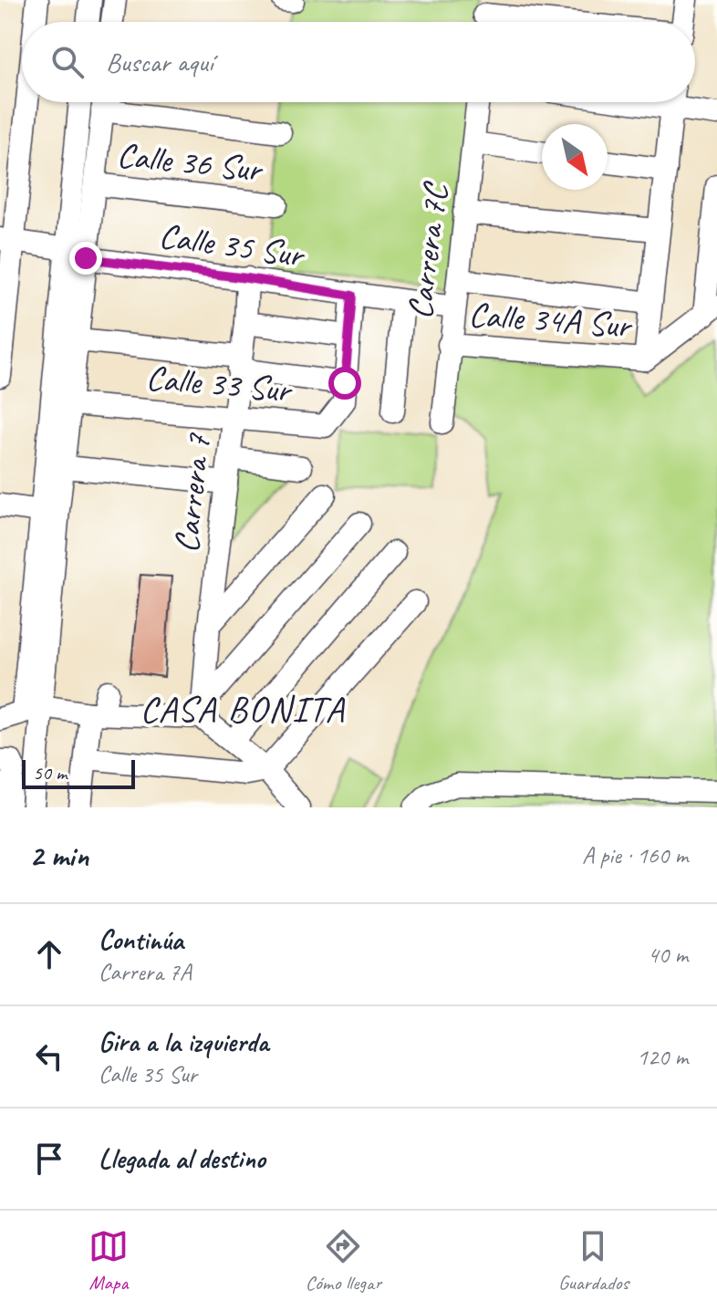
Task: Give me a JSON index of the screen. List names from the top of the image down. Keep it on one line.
{"streets":{"street":["Calle 36 Sur","Calle 35 Sur","Carrera 7C","Calle 34A Sur","Calle 33 Sur","Carrera 7"]},"crossings":[["Calle 35 Sur","Carrera 7C"],["Calle 35 Sur","Carrera 7"],["Carrera 7C","Calle 34A Sur"],["Calle 33 Sur","Carrera 7"]],"districts":["CASA BONITA"],"scale_bar":"50 m","north":"bottom right","page":{"search":"Buscar aquí","scale":"50 m","heading":["2 min","A pie · 160 m"],"list":[["Continúa","Carrera 7A","40 m"],["Gira a la izquierda","Calle 35 Sur","120 m"],"Llegada al destino"],"nav":["Mapa","Cómo llegar","Guardados"]}}
